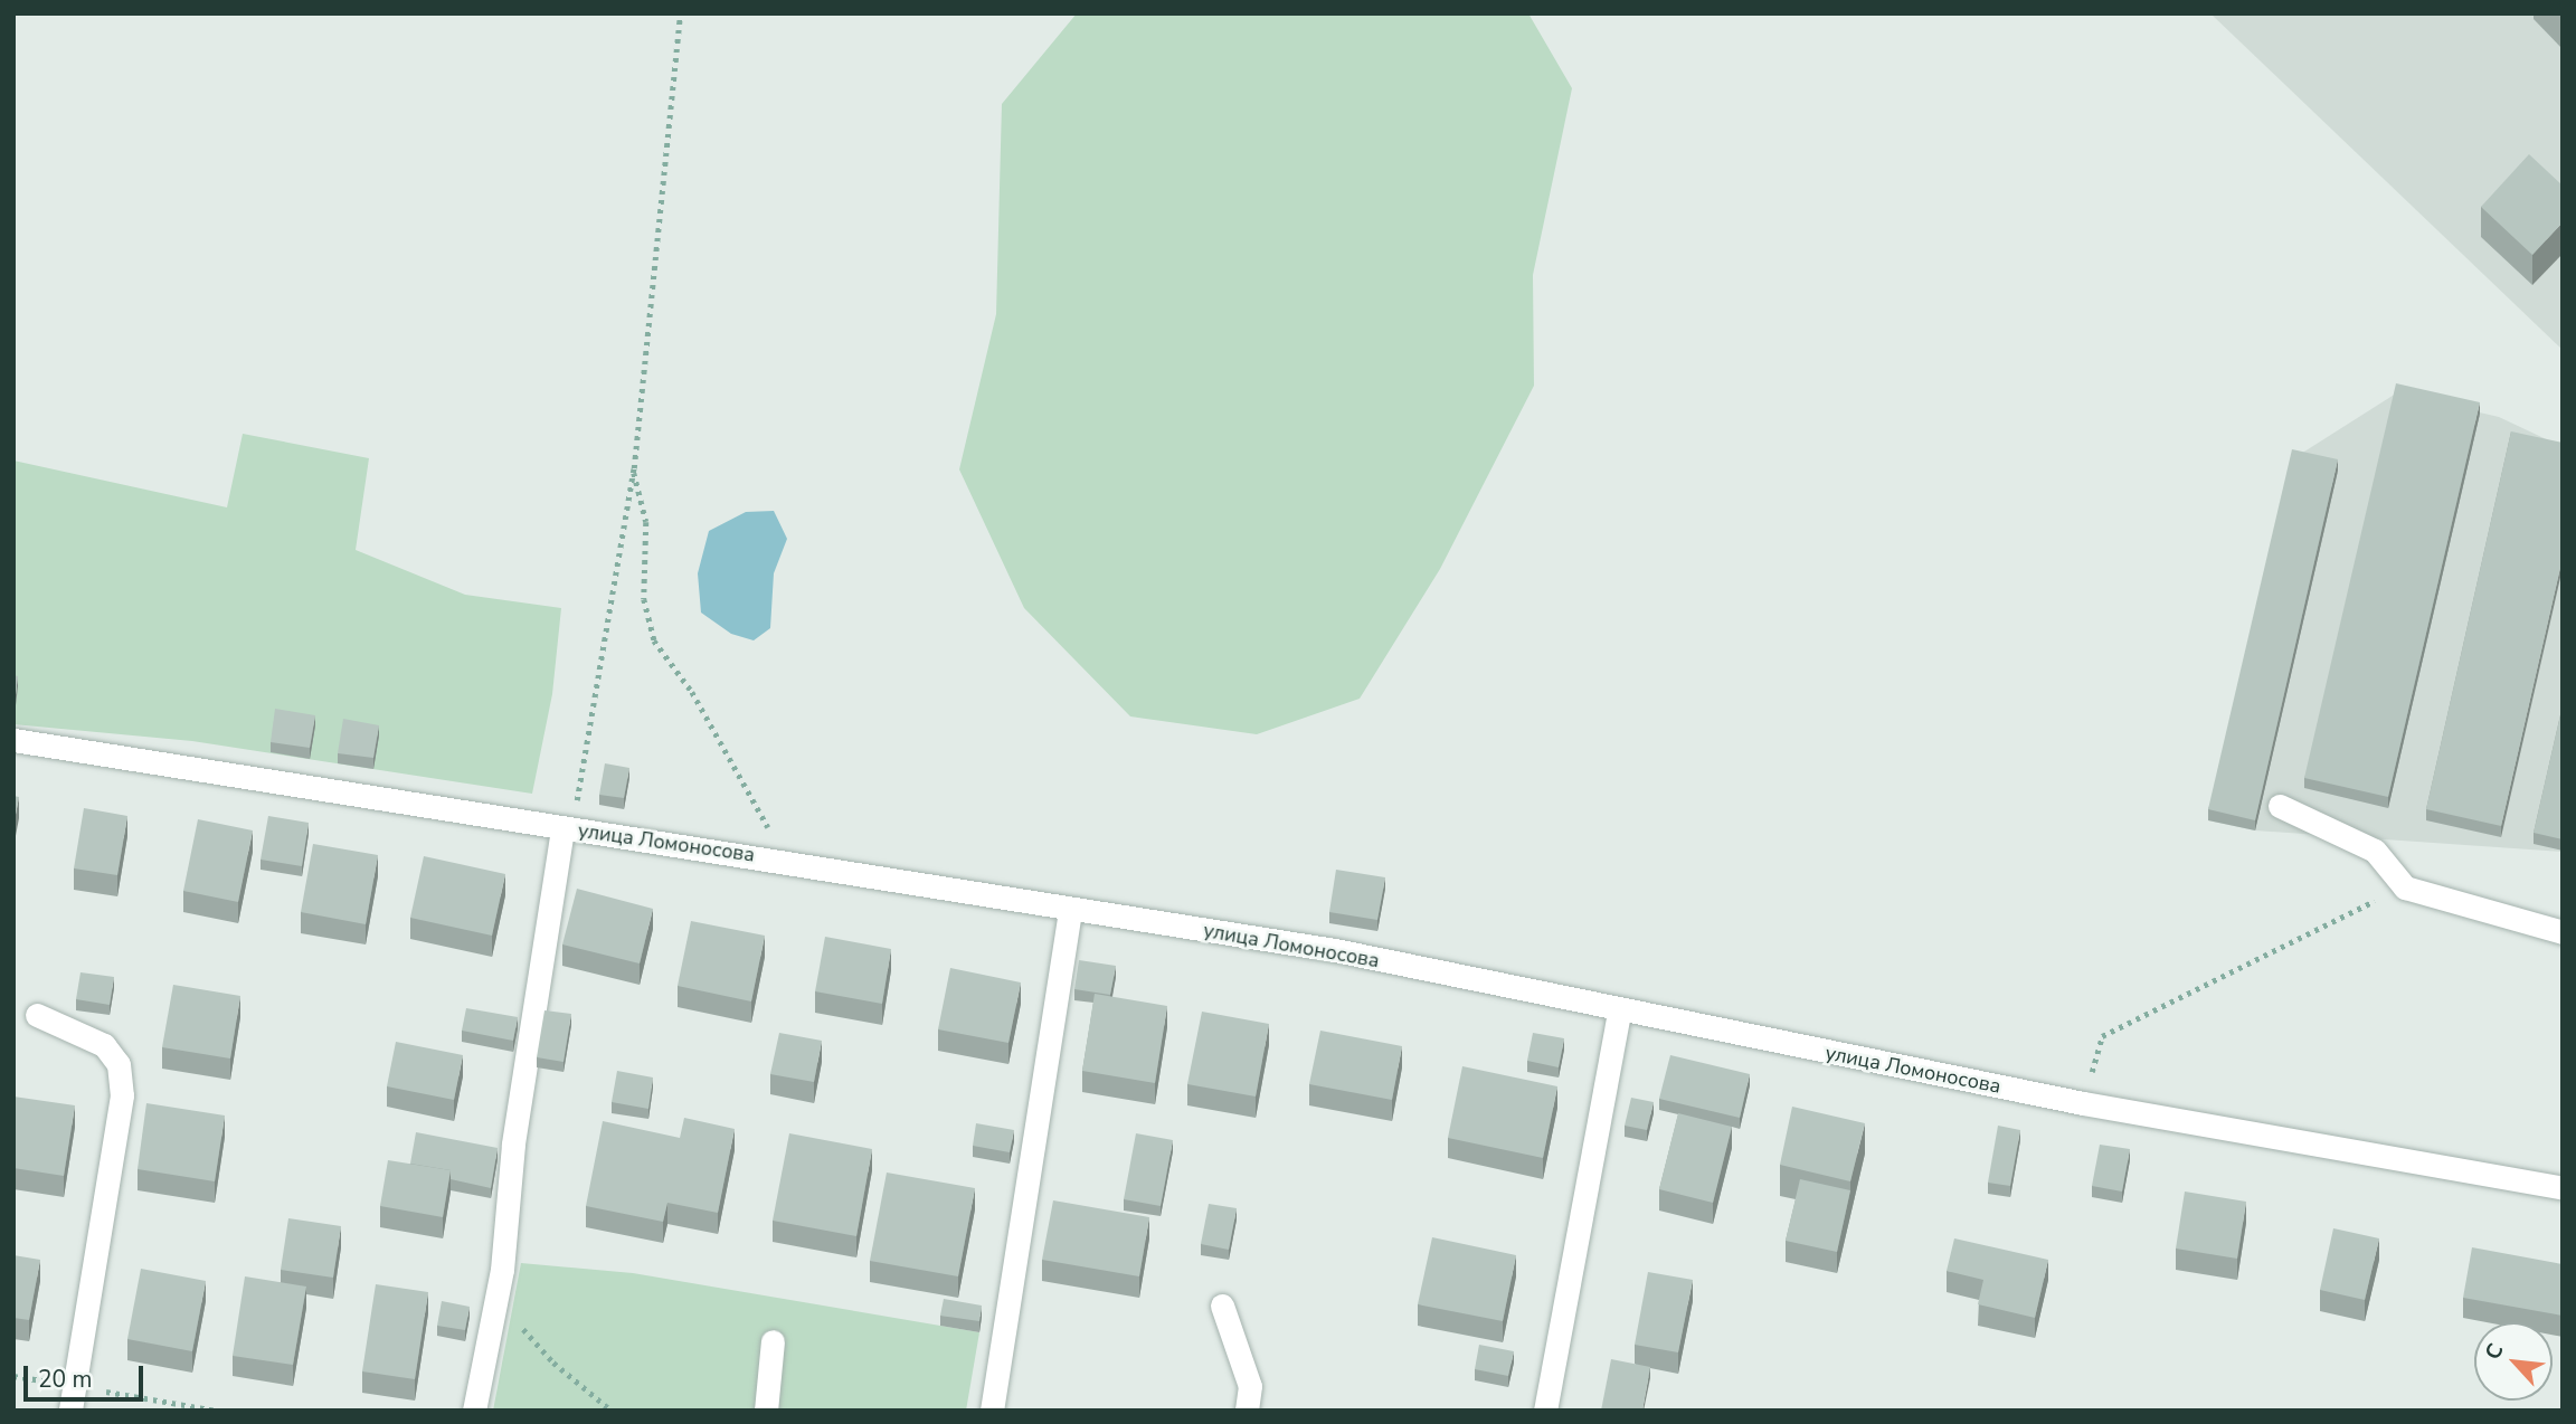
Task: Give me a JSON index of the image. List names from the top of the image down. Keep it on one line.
{"streets":{"street":["улица Ломоносова"]},"scale_bar":"20 m","north":"top left"}
